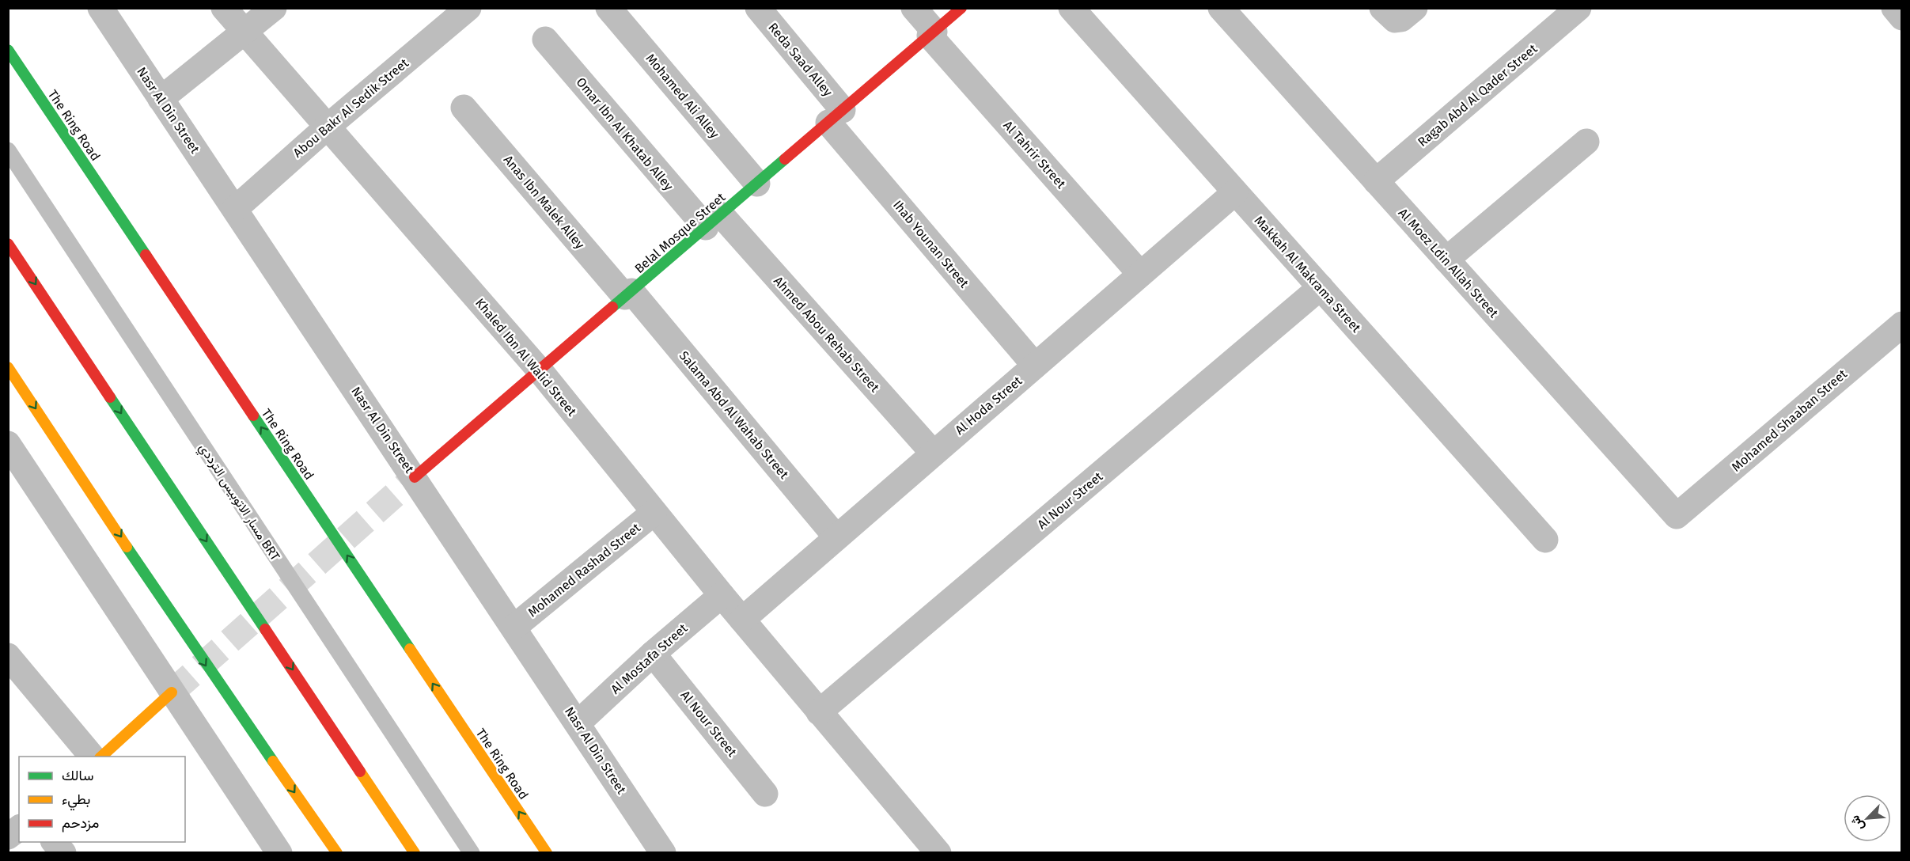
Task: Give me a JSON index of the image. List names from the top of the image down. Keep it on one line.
{"streets":{"main road":["The Ring Road","Belal Mosque Street"],"street":["Reda Saad Alley","Ragab Abd Al Qader Street","Mohamed Ali Alley","Abou Bakr Al Sedik Street","Nasr Al Din Street","Omar Ibn Al Khatab Alley","Al Tahrir Street","Anas Ibn Malek Alley","Ihab Younan Street","Al Moez Ldin Allah Street","Makkah Al Makrama Street","Ahmed Abou Rehab Street","Khaled Ibn Al Walid Street","Al Hoda Street","Salama Abd Al Wahab Street","Mohamed Shaaban Street","Al Nour Street","Mohamed Rashad Street","Al Mostafa Street"],"lane":["مسار الاتوبيس الترددي BRT"]},"crossings":[["Reda Saad Alley","Belal Mosque Street"],["Reda Saad Alley","Ihab Younan Street"],["Ragab Abd Al Qader Street","Al Moez Ldin Allah Street"],["Mohamed Ali Alley","Belal Mosque Street"],["Abou Bakr Al Sedik Street","Nasr Al Din Street"],["Abou Bakr Al Sedik Street","Khaled Ibn Al Walid Street"],["Nasr Al Din Street","Belal Mosque Street"],["Nasr Al Din Street","Mohamed Rashad Street"],["Nasr Al Din Street","Al Mostafa Street"],["Omar Ibn Al Khatab Alley","Belal Mosque Street"],["Omar Ibn Al Khatab Alley","Ahmed Abou Rehab Street"],["Al Tahrir Street","Belal Mosque Street"],["Al Tahrir Street","Al Hoda Street"],["Anas Ibn Malek Alley","Belal Mosque Street"],["Anas Ibn Malek Alley","Salama Abd Al Wahab Street"],["Belal Mosque Street","Ihab Younan Street"],["Belal Mosque Street","Ahmed Abou Rehab Street"],["Belal Mosque Street","Khaled Ibn Al Walid Street"],["Belal Mosque Street","Salama Abd Al Wahab Street"],["Ihab Younan Street","Al Hoda Street"],["Al Moez Ldin Allah Street","Mohamed Shaaban Street"],["Makkah Al Makrama Street","Al Hoda Street"],["Makkah Al Makrama Street","Al Nour Street"],["Ahmed Abou Rehab Street","Al Hoda Street"],["Khaled Ibn Al Walid Street","Al Hoda Street"],["Khaled Ibn Al Walid Street","Al Nour Street"],["Khaled Ibn Al Walid Street","Mohamed Rashad Street"],["Khaled Ibn Al Walid Street","Al Mostafa Street"],["Al Hoda Street","Salama Abd Al Wahab Street"],["Al Nour Street","Al Mostafa Street"]],"one_way":["The Ring Road"],"legend":["سالك","بطيء","مزدحم"],"north":"bottom left"}
